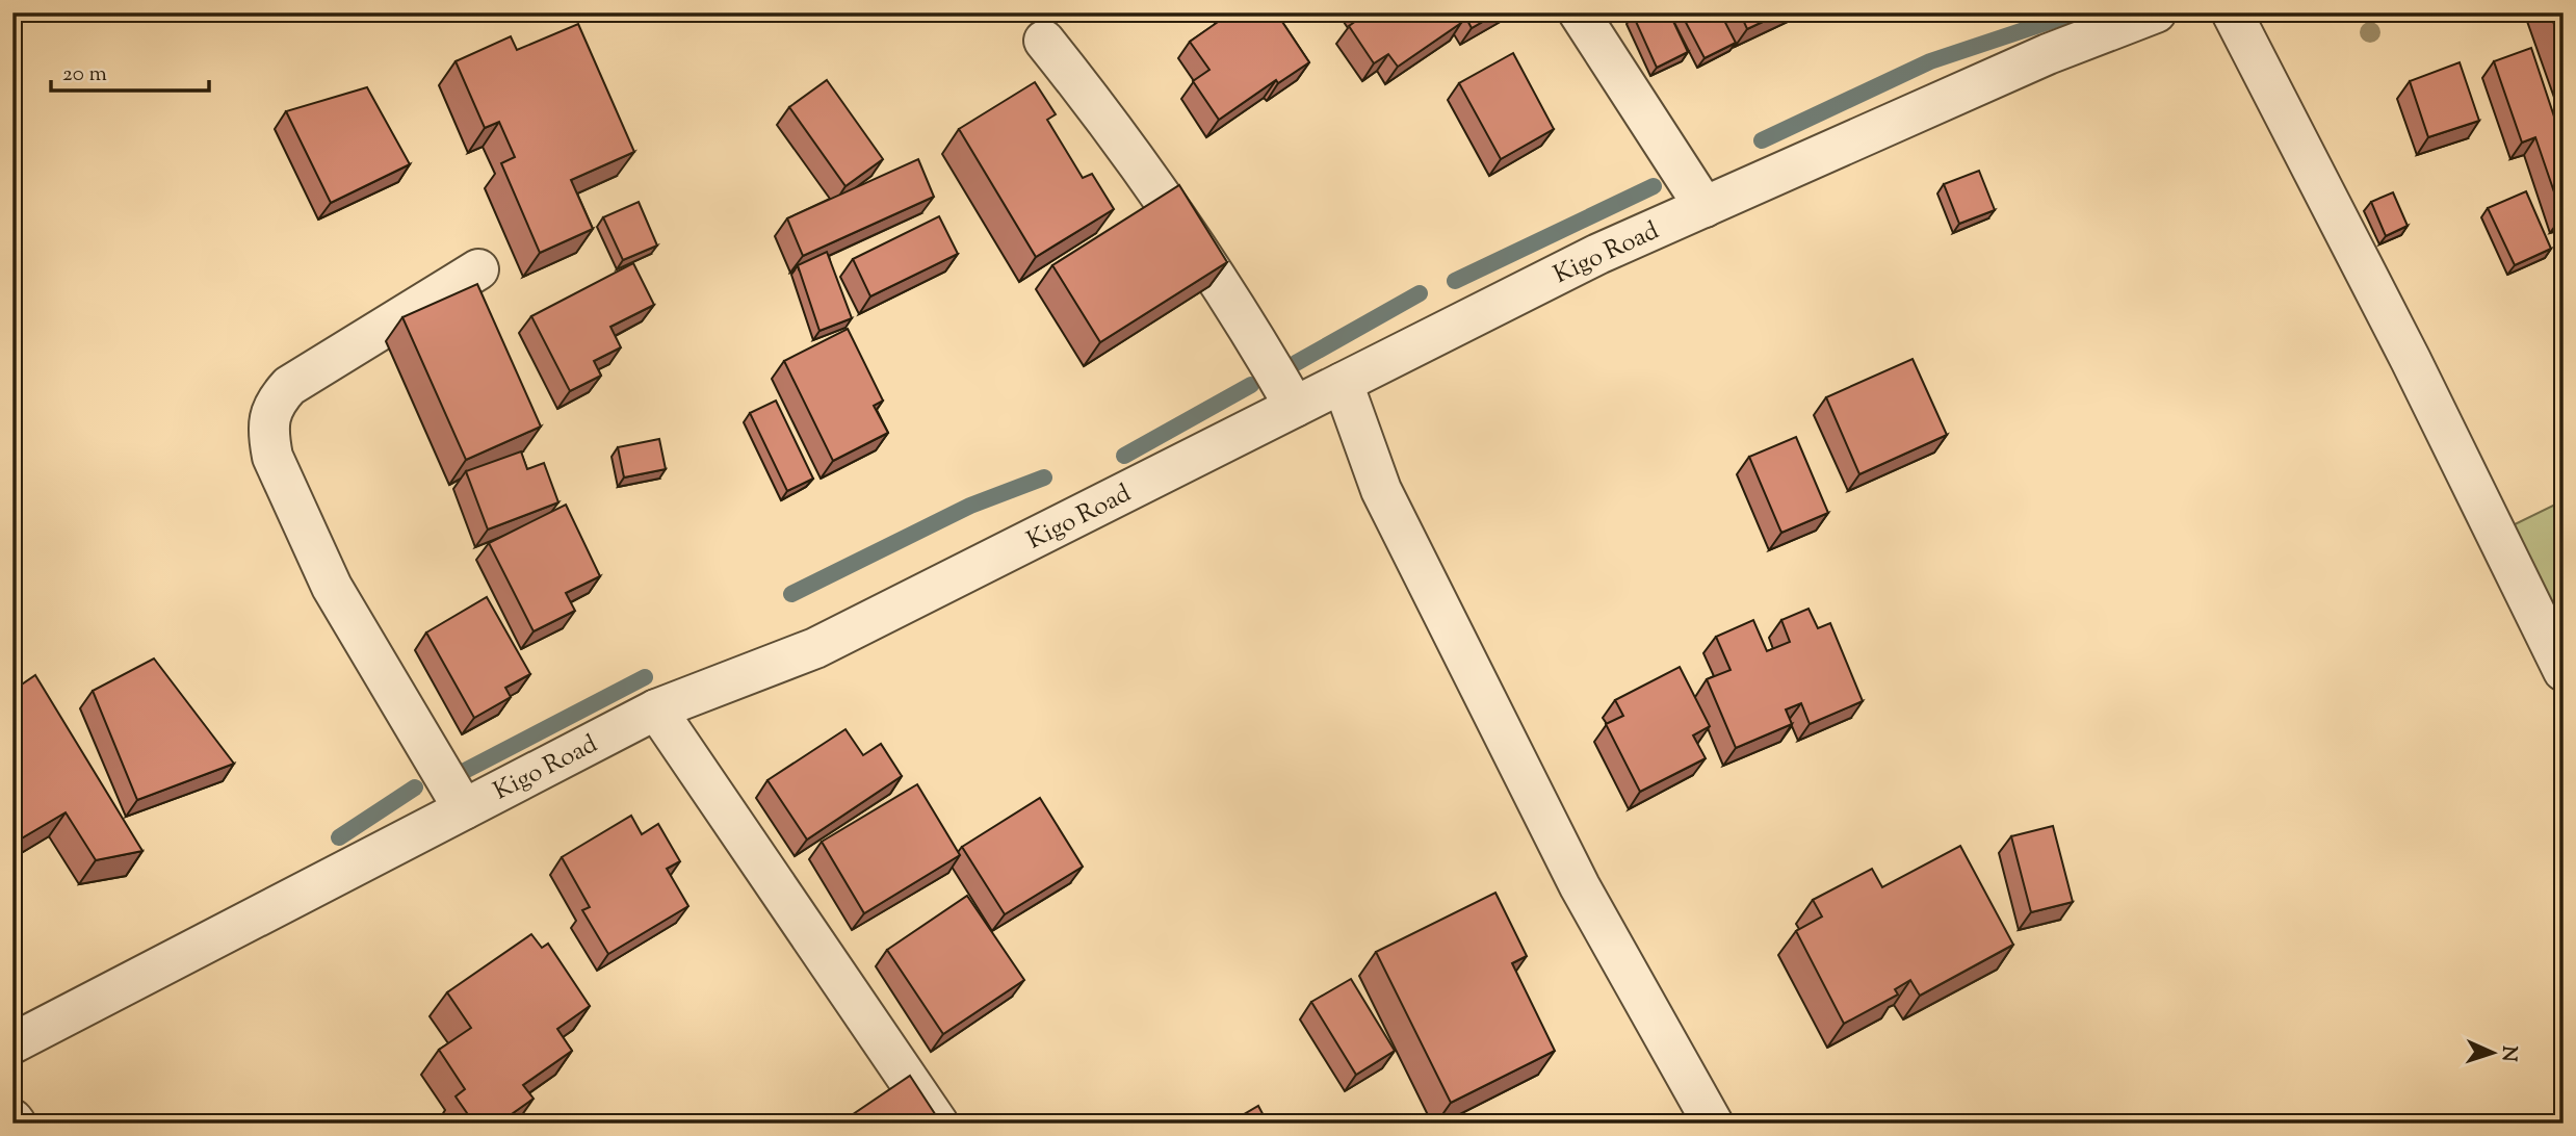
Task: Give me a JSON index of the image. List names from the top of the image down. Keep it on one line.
{"streets":{"street":["Kigo Road"]},"scale_bar":"20 m","north":"right"}
